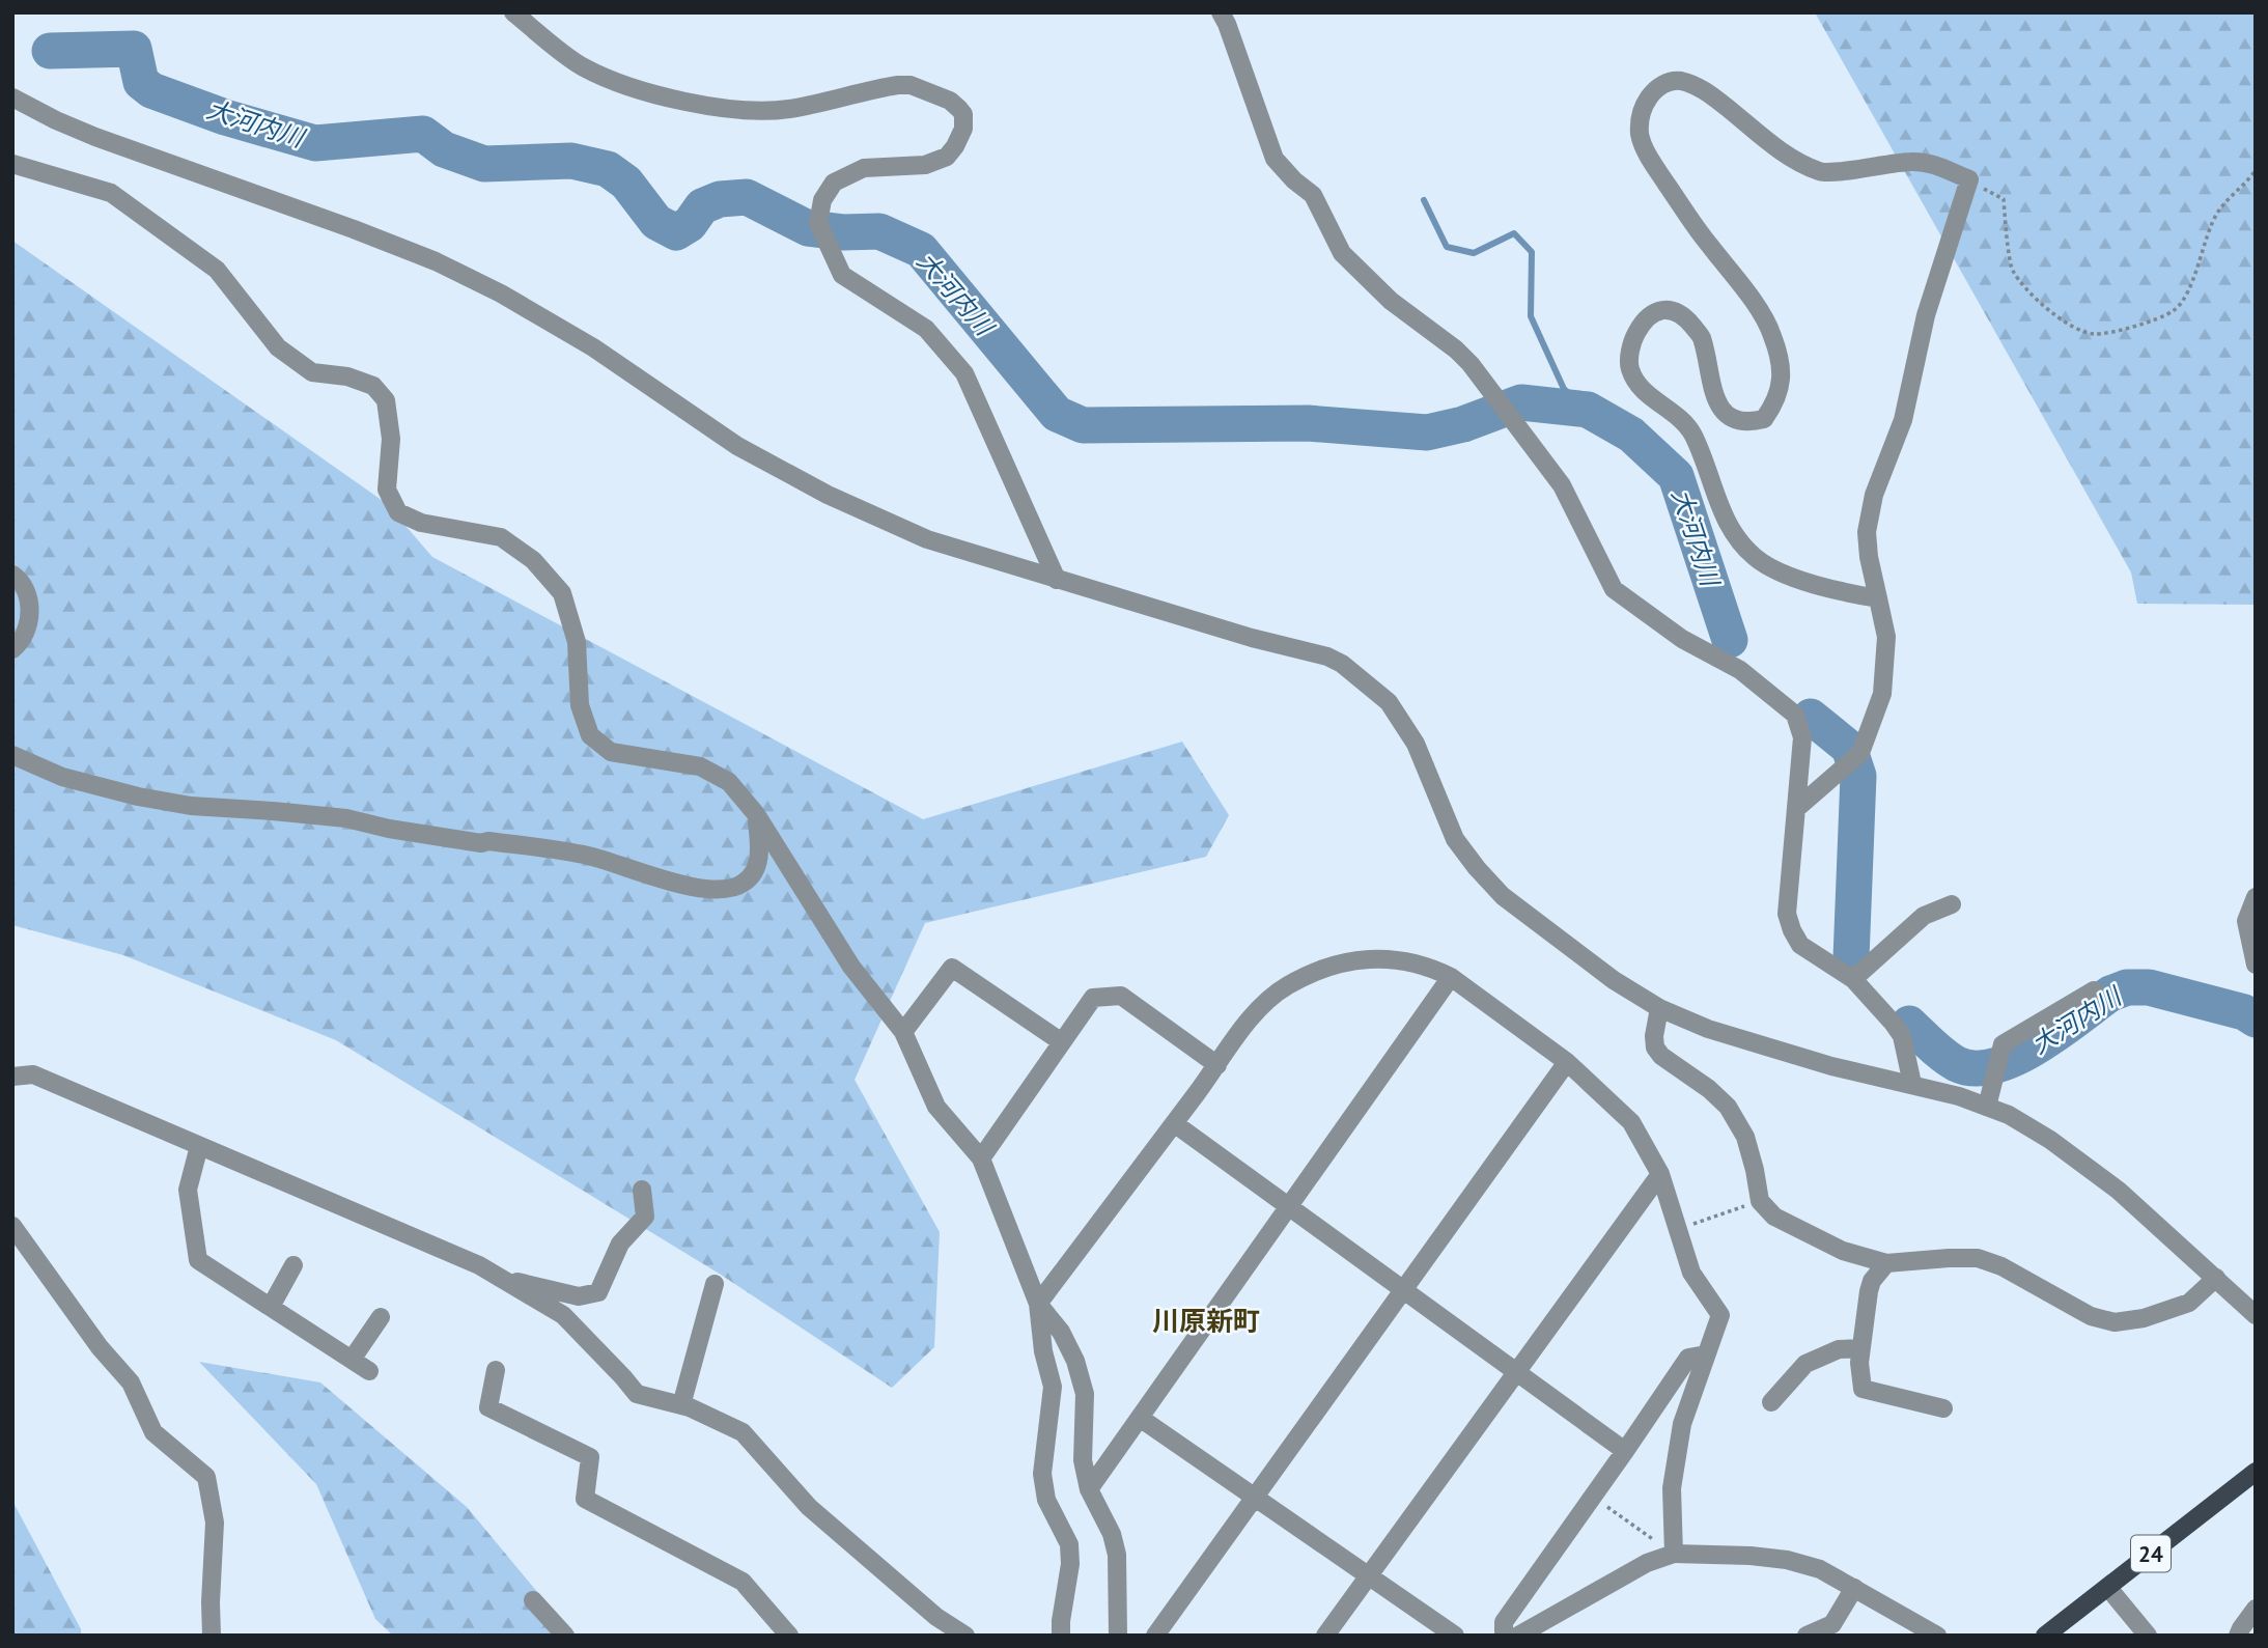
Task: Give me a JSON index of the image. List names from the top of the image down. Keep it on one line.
{"streets":{"main road":["24"]},"districts":["川原新町"],"water":["大河内川"]}
